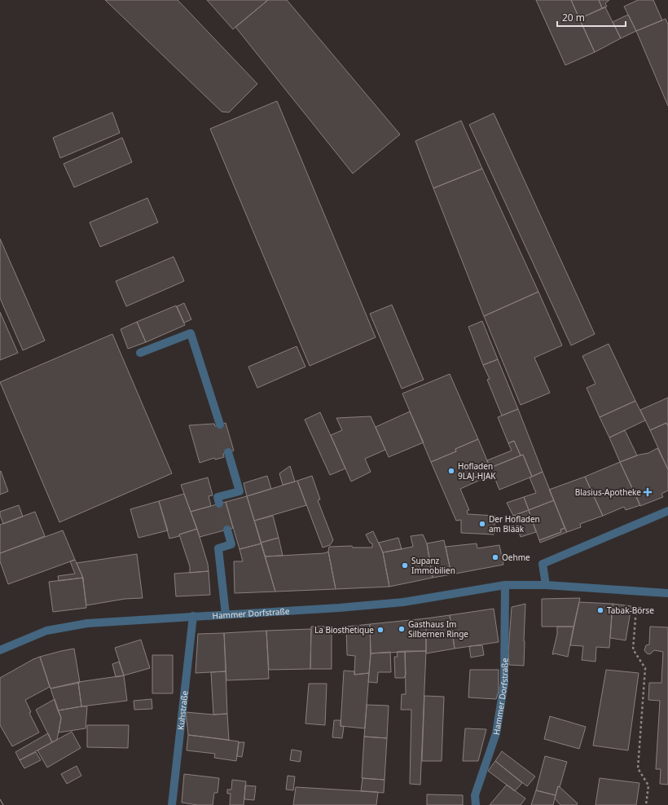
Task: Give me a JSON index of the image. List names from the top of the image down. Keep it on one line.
{"streets":{"street":["Hammer Dorfstraße","Kuhstraße"]},"crossings":[["Hammer Dorfstraße","Kuhstraße"]],"places":{"other":["Hofladen 9LAJ-HJAK","Der Hofladen am Blääk","Oehme","Supanz Immobilien","Tabak-Börse","Gasthaus Im Silbernen Ringe","La Biosthetique"],"health":["Blasius-Apotheke"]},"scale_bar":"20 m"}
